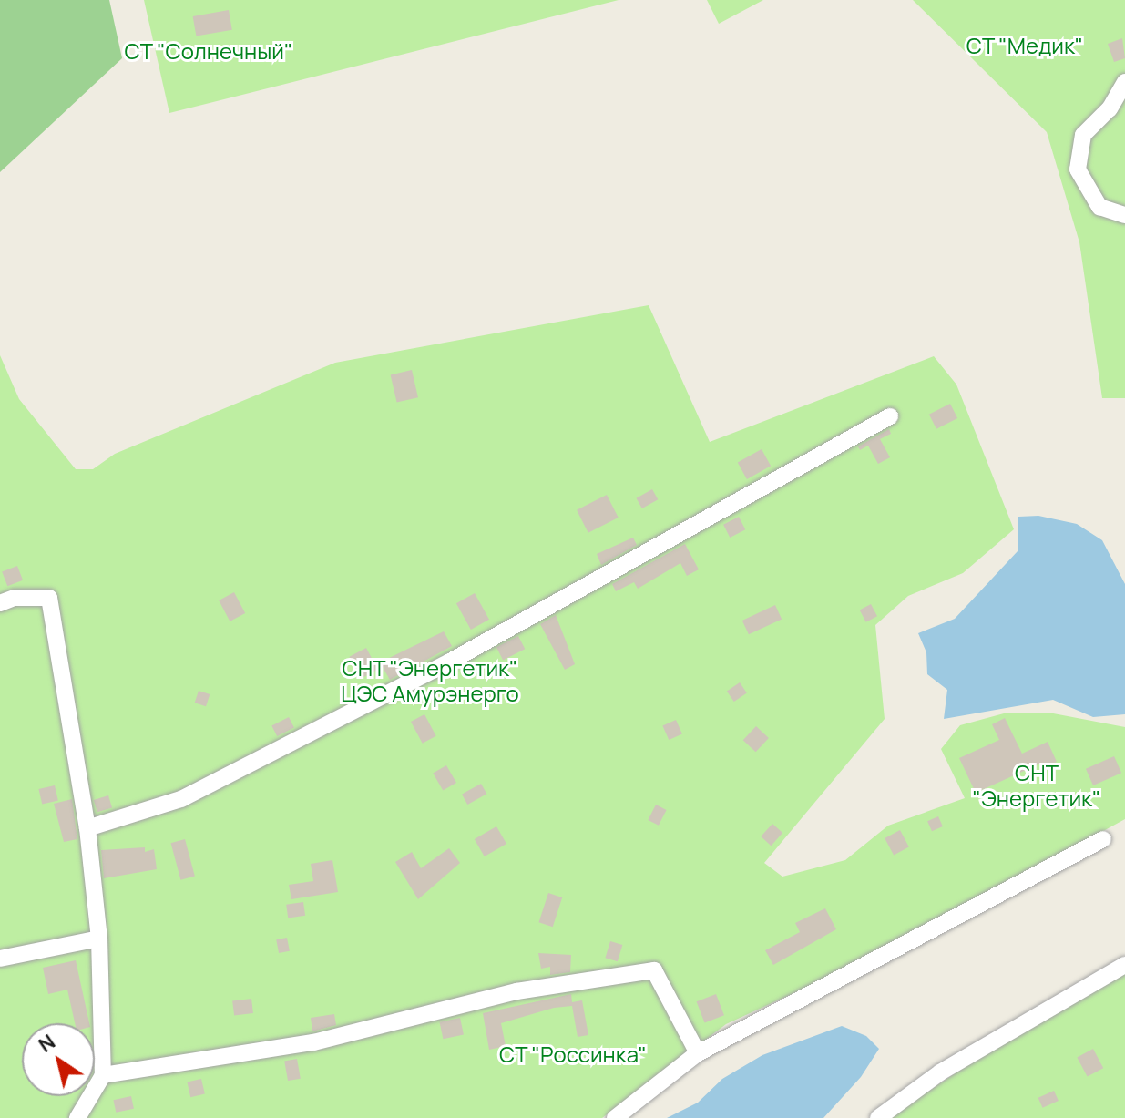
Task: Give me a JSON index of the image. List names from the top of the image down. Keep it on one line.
{"parks":["СТ \"Медик\"","СТ \"Солнечный\"","СНТ \"Энергетик\" ЦЭС Амурэнерго","СНТ \"Энергетик\"","СТ \"Россинка\""],"north":"top left"}
